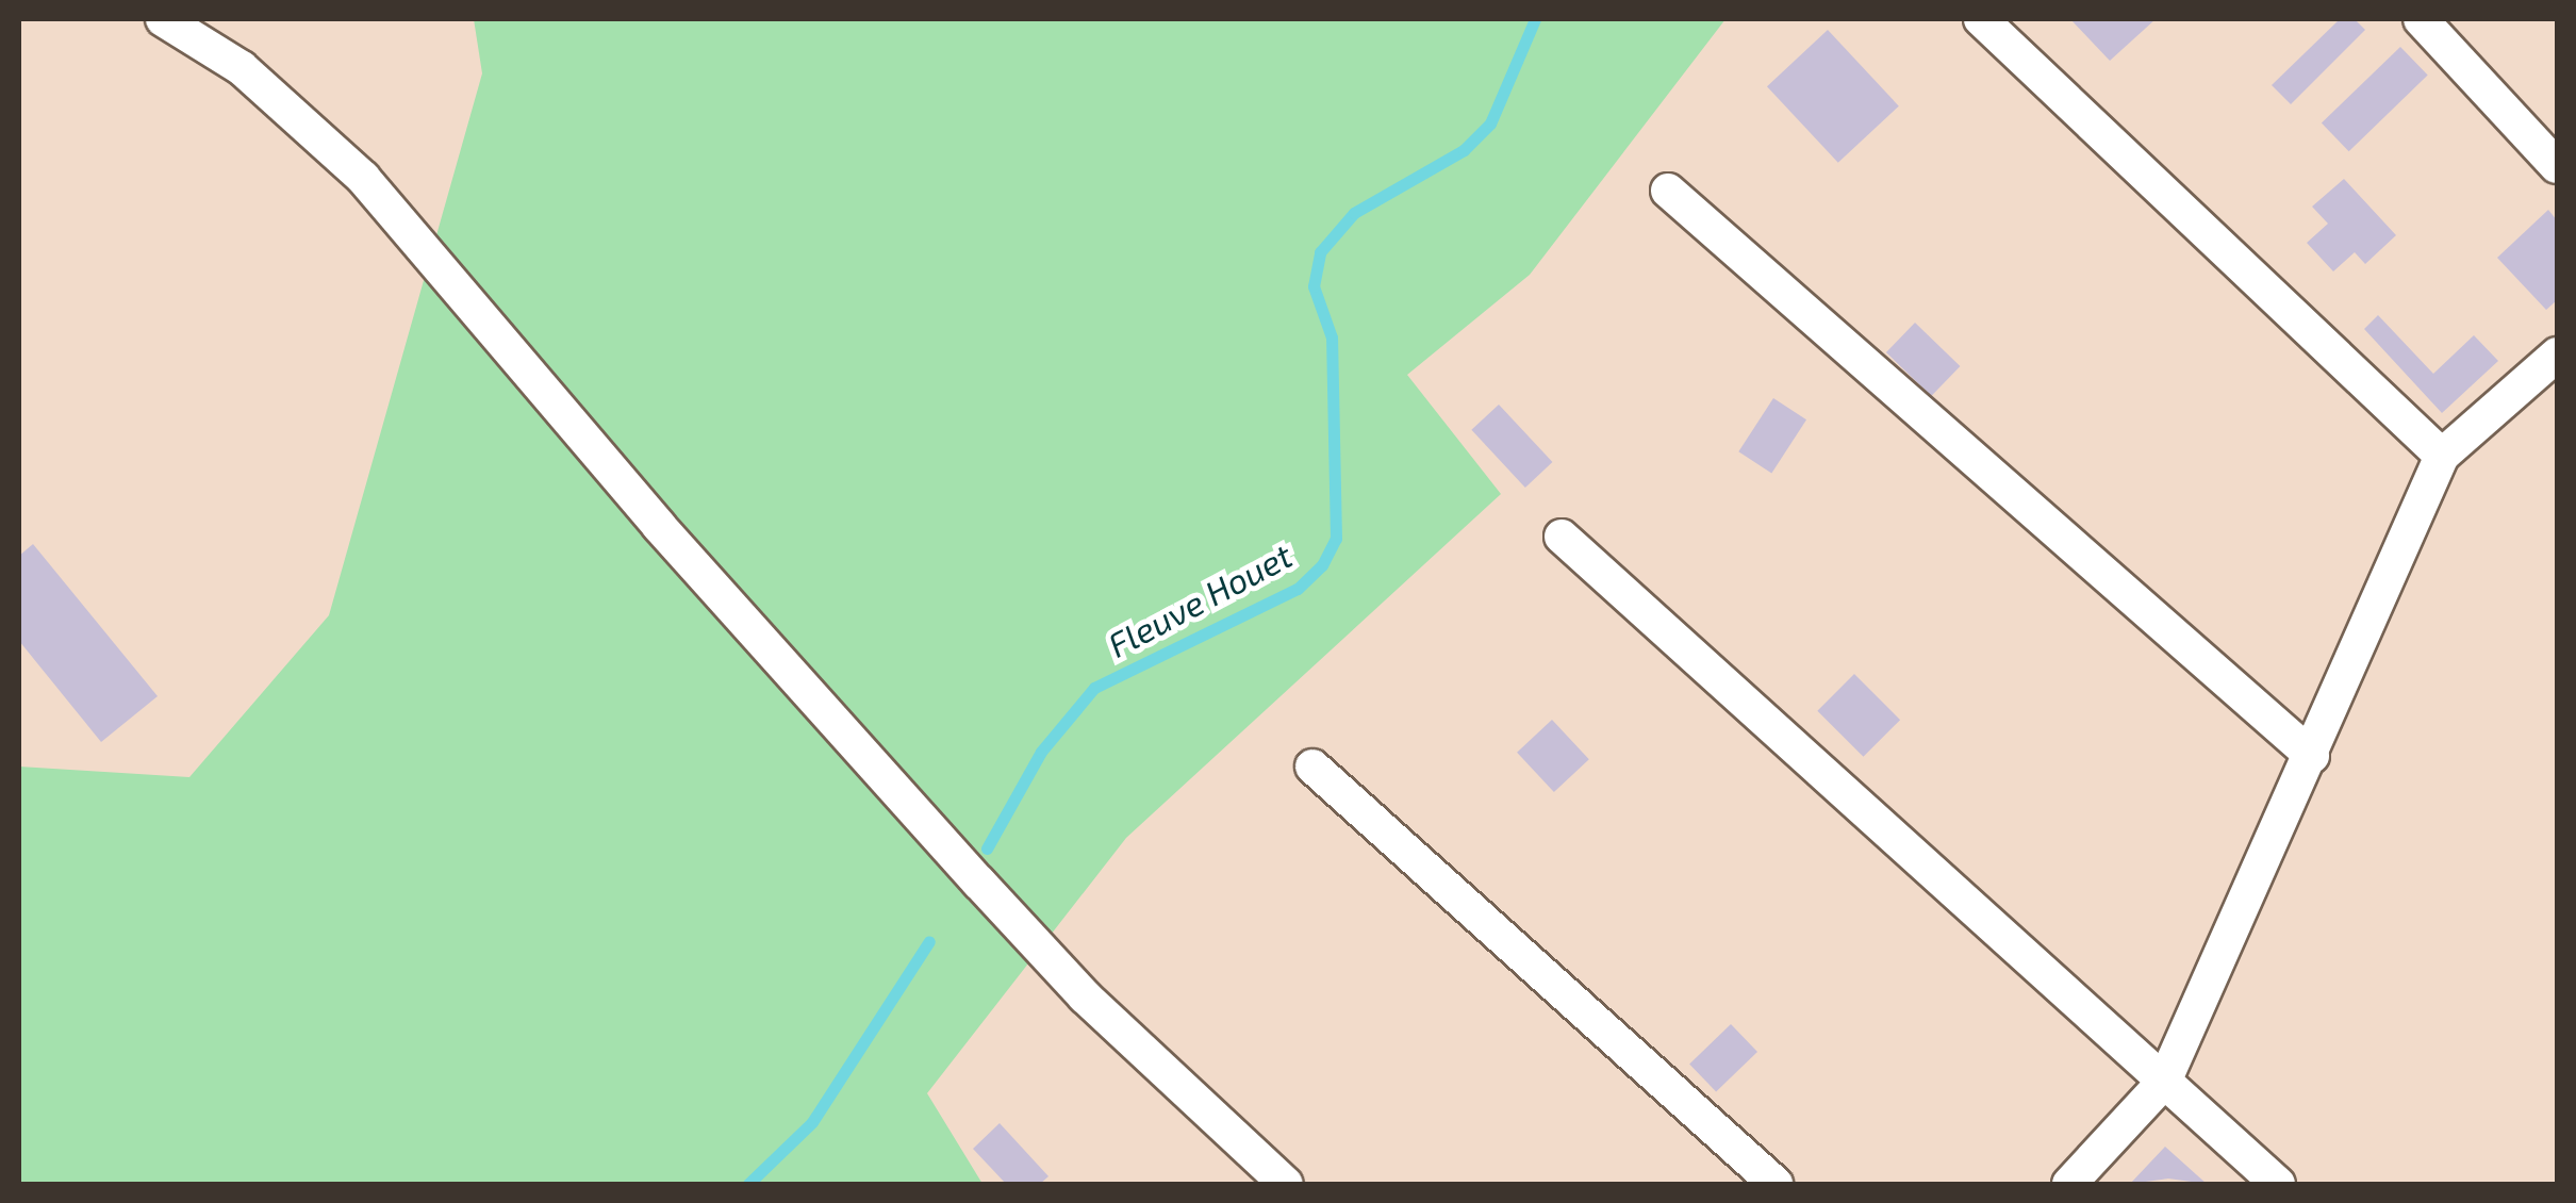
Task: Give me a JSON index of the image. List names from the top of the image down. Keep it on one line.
{"water":["Fleuve Houet"]}
